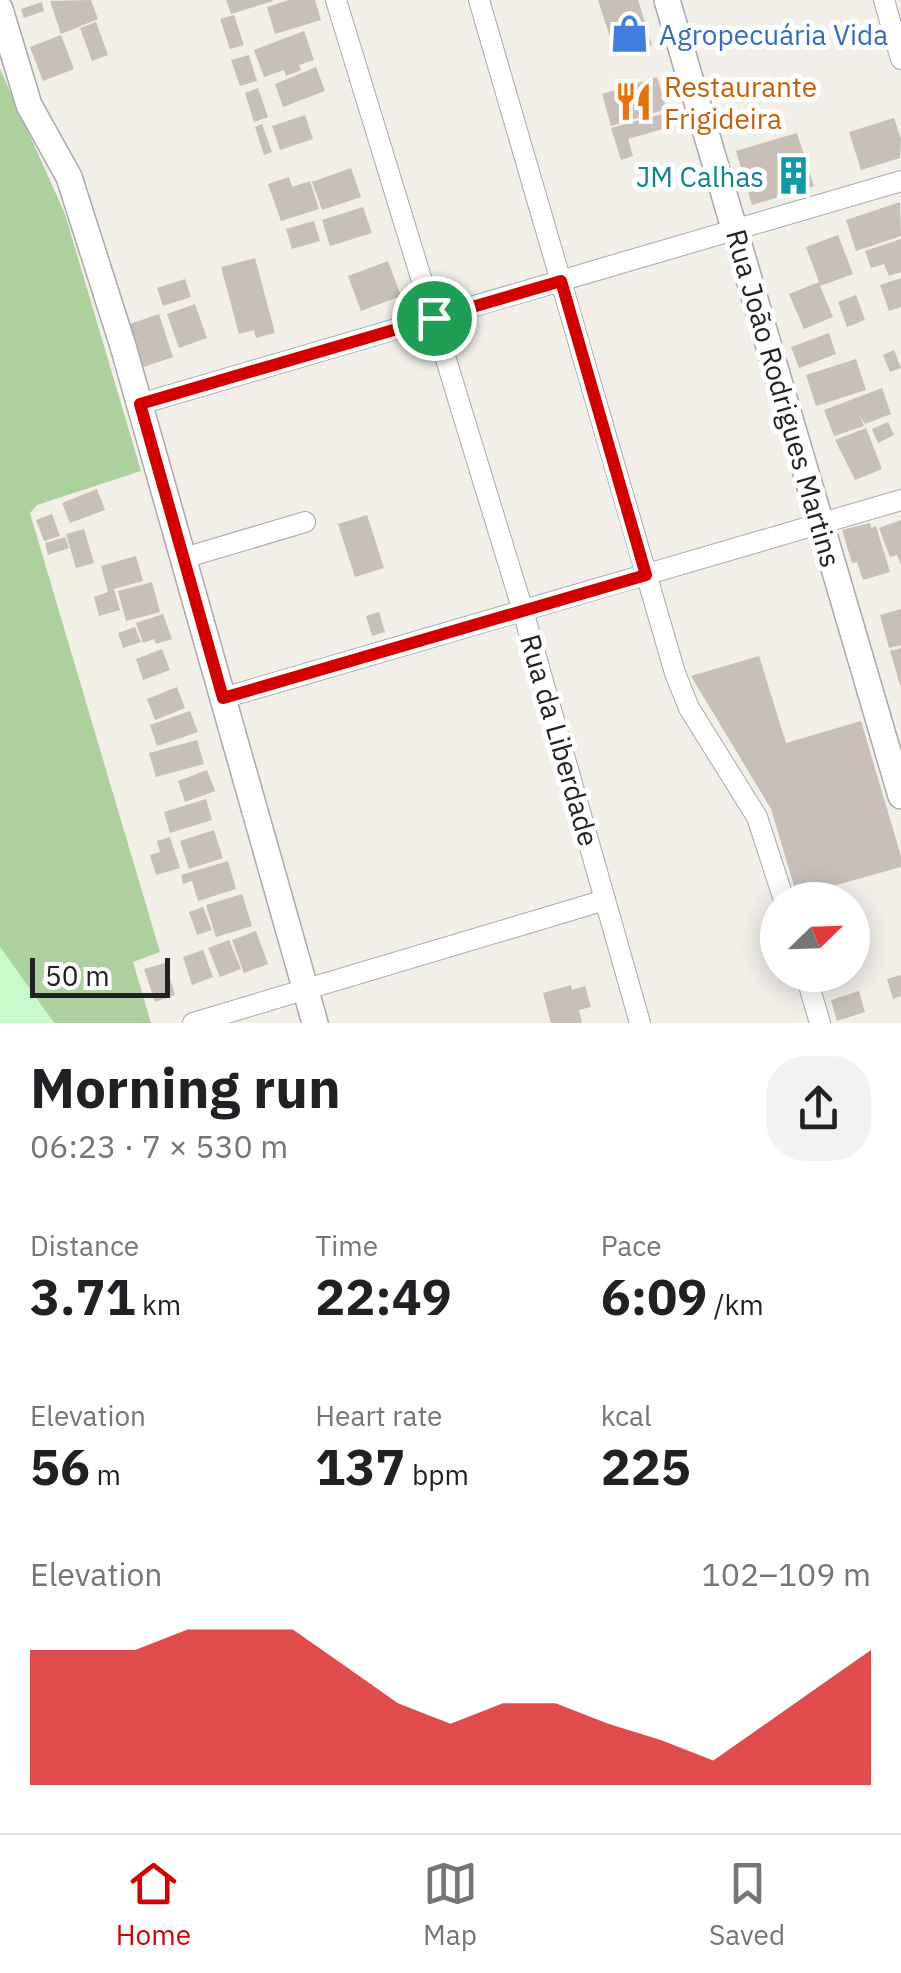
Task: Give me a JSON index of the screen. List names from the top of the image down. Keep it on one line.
{"streets":{"street":["Rua João Rodrigues Martins","Rua da Liberdade"]},"places":{"shop":["Agropecuária Vida"],"restaurant":["Restaurante Frigideira"],"building":["JM Calhas"]},"scale_bar":"50 m","north":"top right","page":{"scale":"50 m","heading":["Morning run","06:23 · 7 × 530 m"],"stats":[["Distance","3.71 km"],["Time","22:49"],["Pace","6:09 /km"],["Elevation","56 m"],["Heart rate","137 bpm"],["kcal","225"]],"chart":["Elevation","102–109 m"],"tabs":["Home","Map","Saved"]}}
